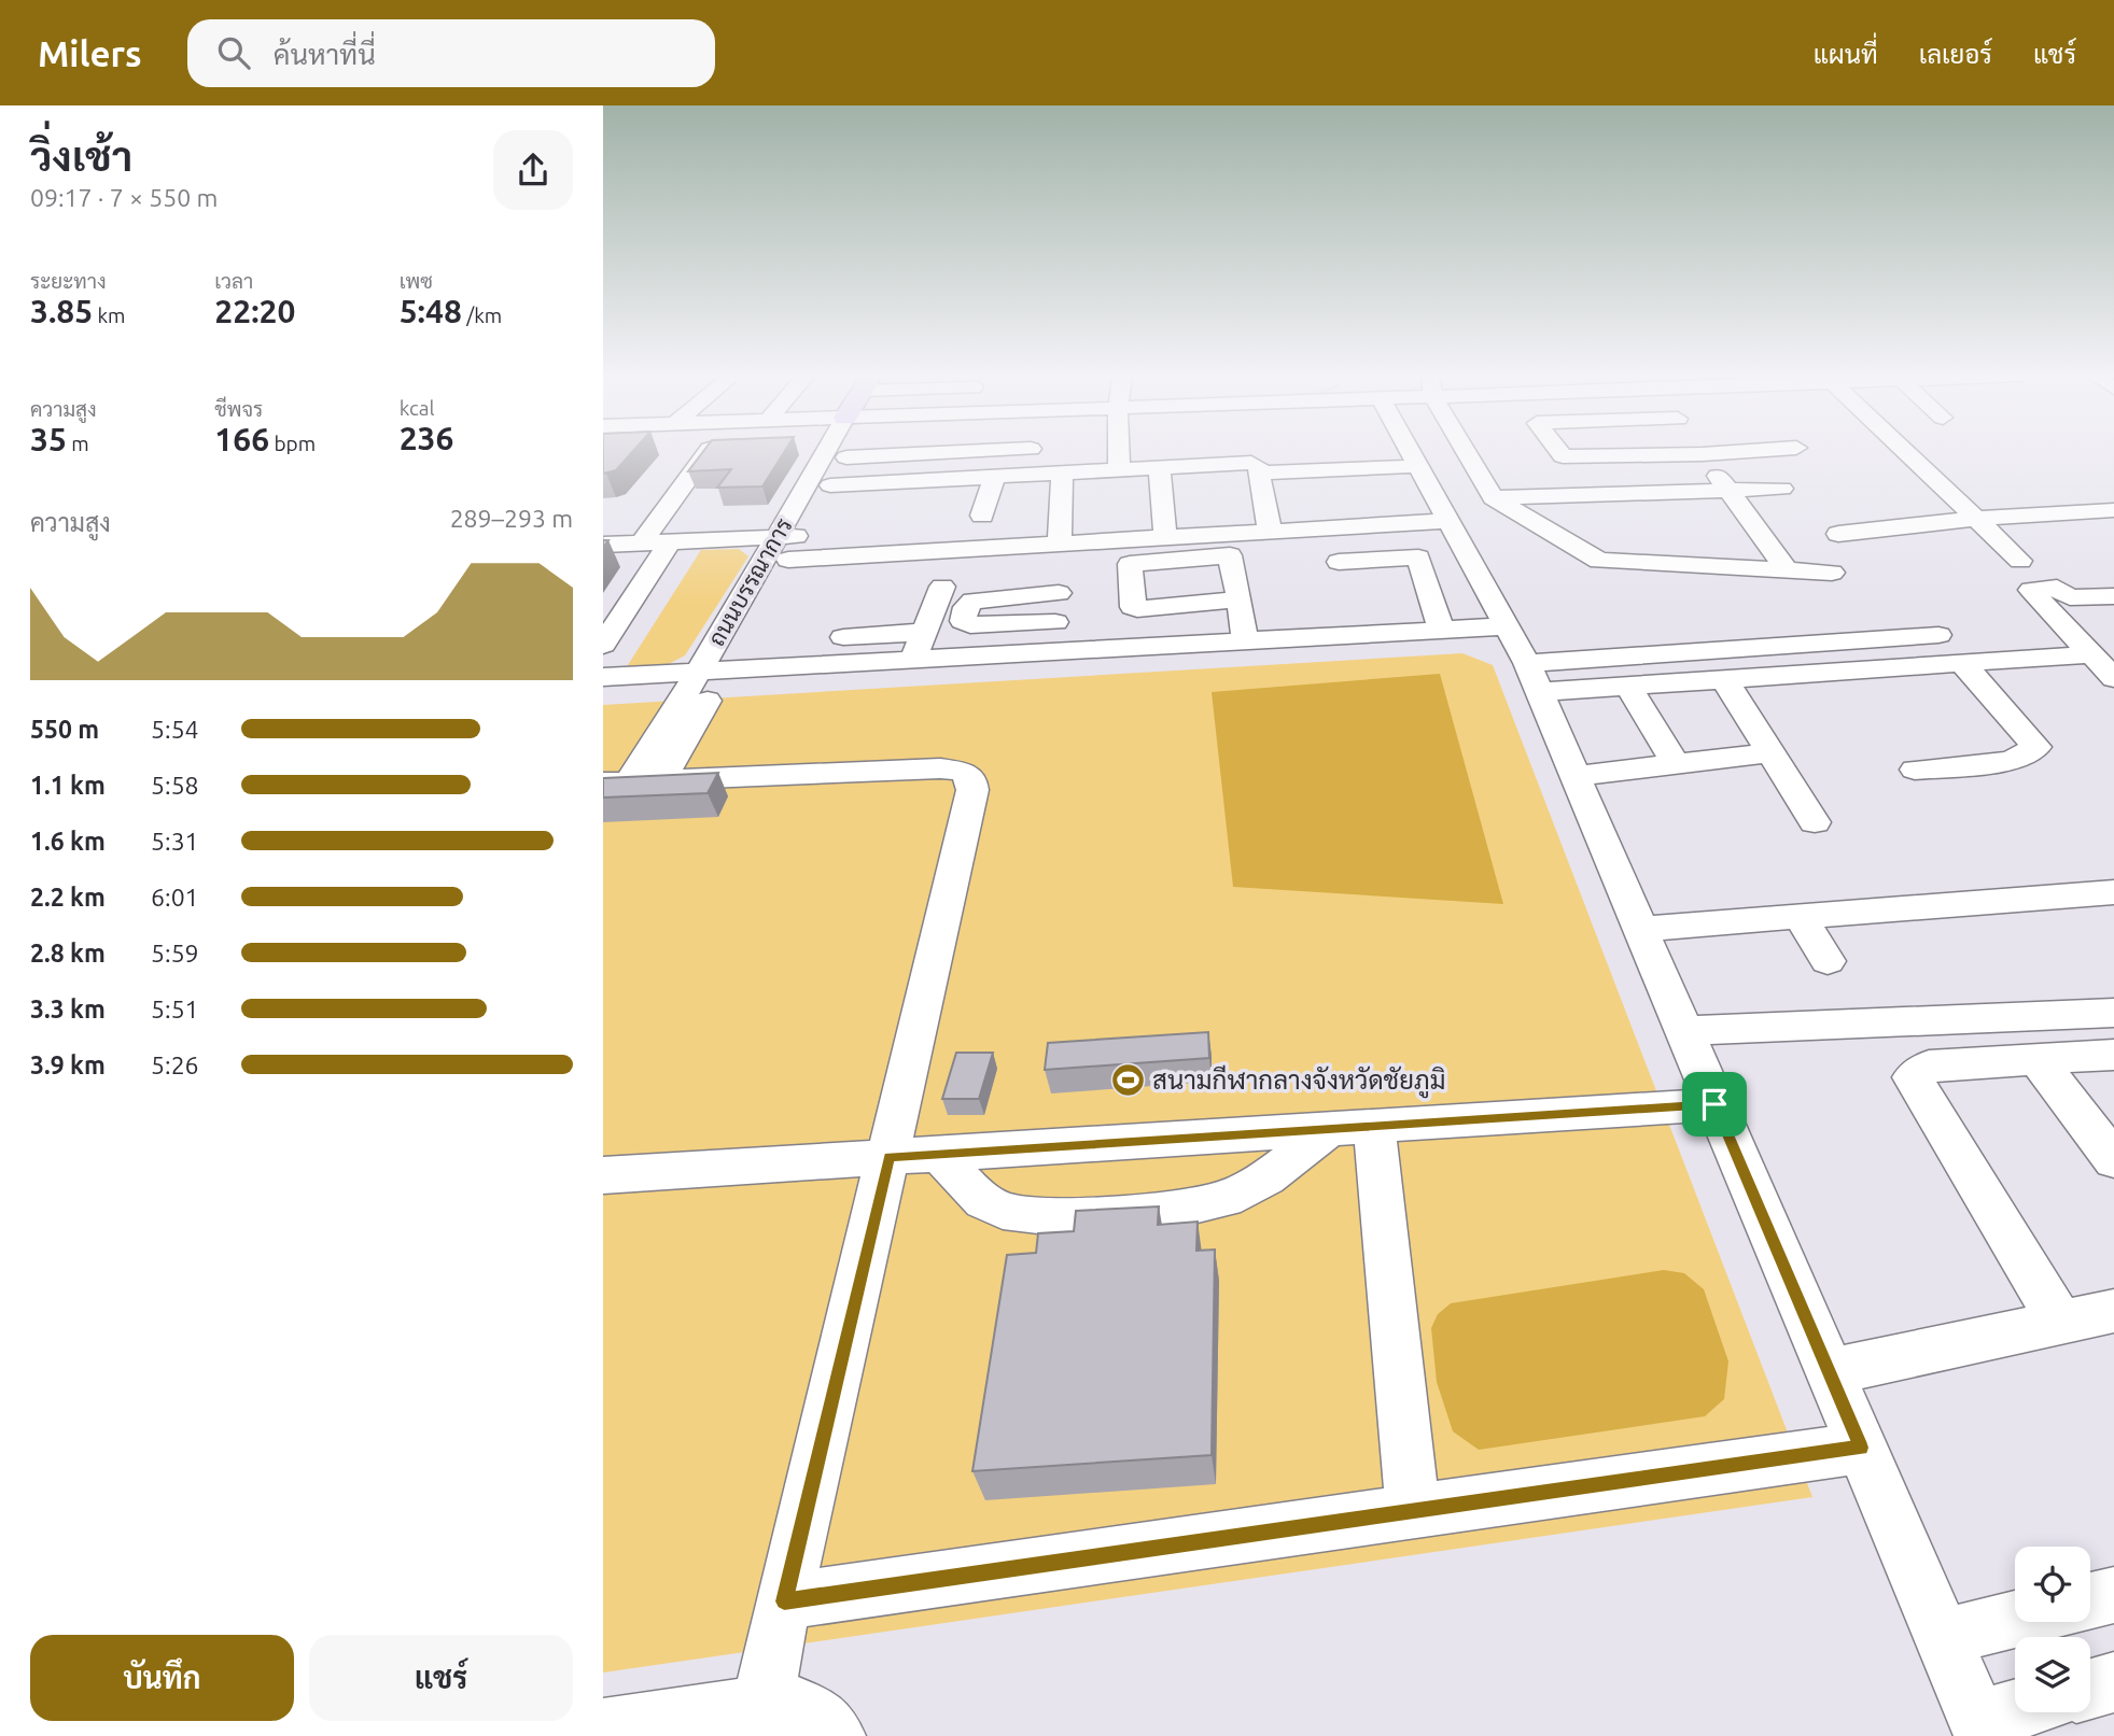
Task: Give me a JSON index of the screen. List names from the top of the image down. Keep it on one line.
{"streets":{"street":["ถนนบรรณาการ"]},"places":{"sports":["สนามกีฬากลางจังหวัดชัยภูมิ"]},"page":{"header":"Milers","search":"ค้นหาที่นี่","nav":["แผนที่","เลเยอร์","แชร์"],"heading":["วิ่งเช้า","09:17 · 7 × 550 m"],"stats":[["ระยะทาง","3.85 km"],["เวลา","22:20"],["เพซ","5:48 /km"],["ความสูง","35 m"],["ชีพจร","166 bpm"],["kcal","236"]],"chart":["ความสูง","289–293 m"],"list":[{"name":"550 m","note":"5:54"},{"name":"1.1 km","note":"5:58"},{"name":"1.6 km","note":"5:31"},{"name":"2.2 km","note":"6:01"},{"name":"2.8 km","note":"5:59"},{"name":"3.3 km","note":"5:51"},{"name":"3.9 km","note":"5:26"}],"buttons":["บันทึก","แชร์"]}}
